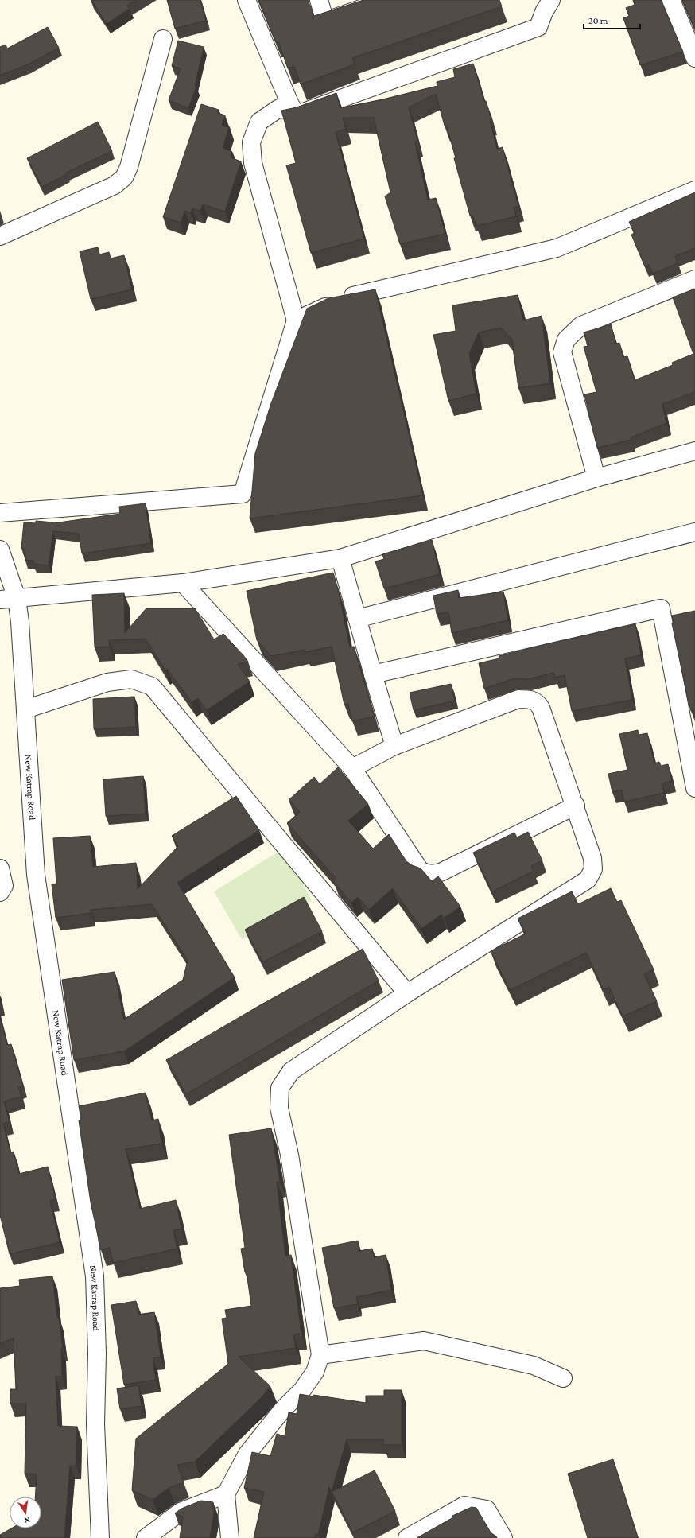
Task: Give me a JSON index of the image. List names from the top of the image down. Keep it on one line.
{"streets":{"street":["New Katrap Road"]},"scale_bar":"20 m","north":"bottom"}
